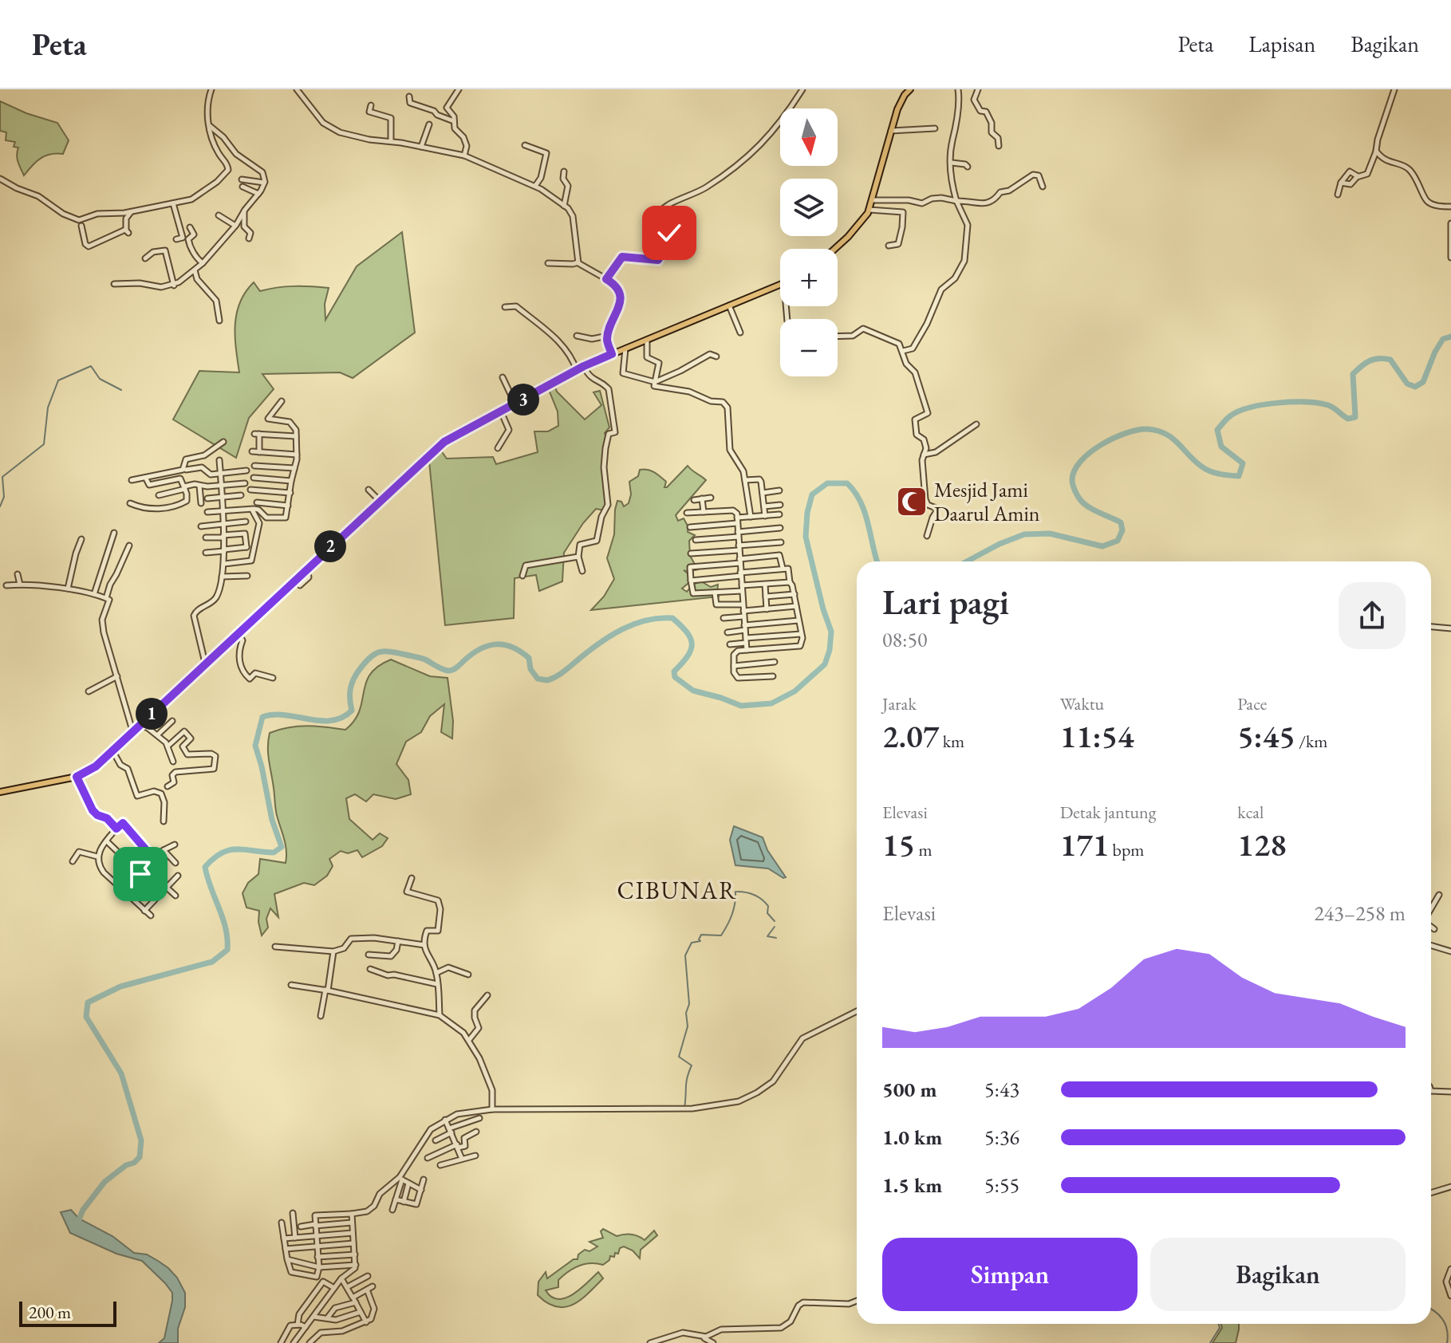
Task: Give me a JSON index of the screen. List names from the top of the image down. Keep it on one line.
{"districts":["CIBUNAR"],"places":{"mosque":["Mesjid Jami Daarul Amin"]},"scale_bar":"200 m","north":"bottom","page":{"header":"Peta","nav":["Peta","Lapisan","Bagikan"],"map_buttons":["+","−"],"pins":["3","2","1"],"heading":["Lari pagi","08:50"],"stats":[["Jarak","2.07 km"],["Waktu","11:54"],["Pace","5:45 /km"],["Elevasi","15 m"],["Detak jantung","171 bpm"],["kcal","128"]],"chart":["Elevasi","243–258 m"],"list":[{"name":"500 m","note":"5:43"},{"name":"1.0 km","note":"5:36"},{"name":"1.5 km","note":"5:55"}],"buttons":["Simpan","Bagikan"],"scale":"200 m"}}
